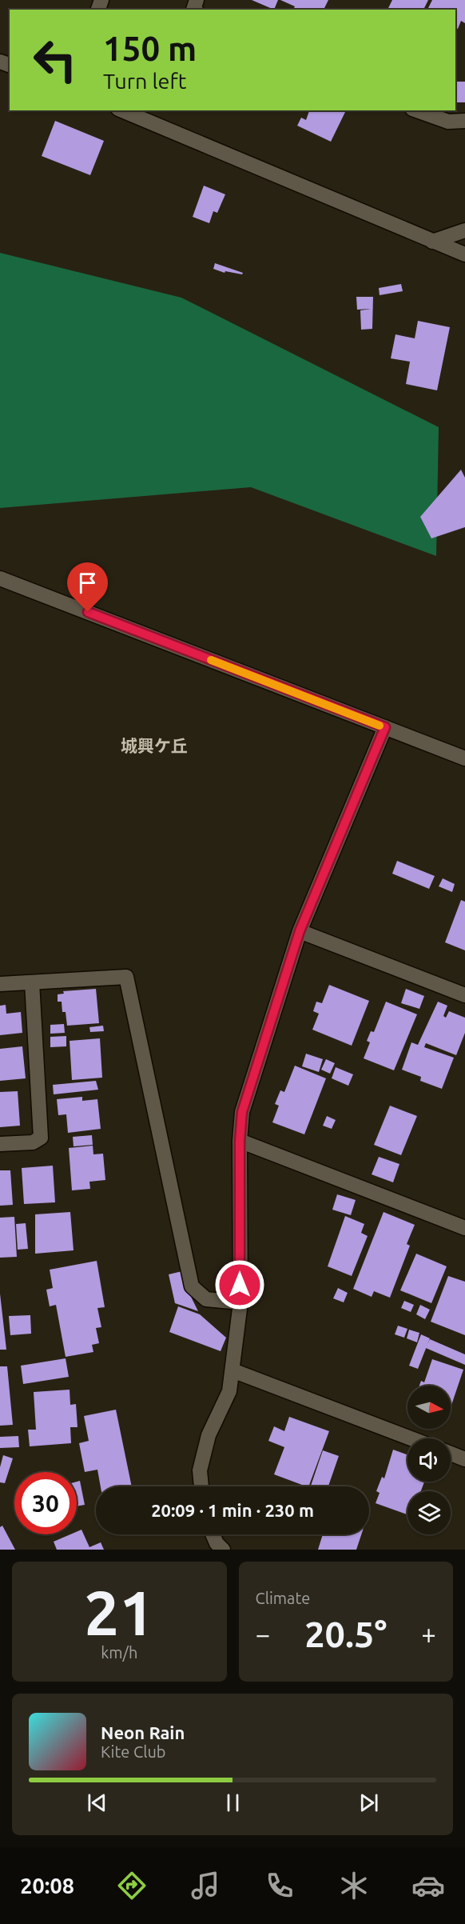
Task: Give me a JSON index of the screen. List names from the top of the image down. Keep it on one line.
{"districts":["城興ケ丘"],"north":"right","page":{"turn":["150 m","Turn left"],"limit":"30","trip":"20:09 · 1 min · 230 m","tile":[["21","km/h"],"Climate"],"heat":["−","20.5°","+"],"song":["Neon Rain","Kite Club"],"tabs":"20:08"}}
